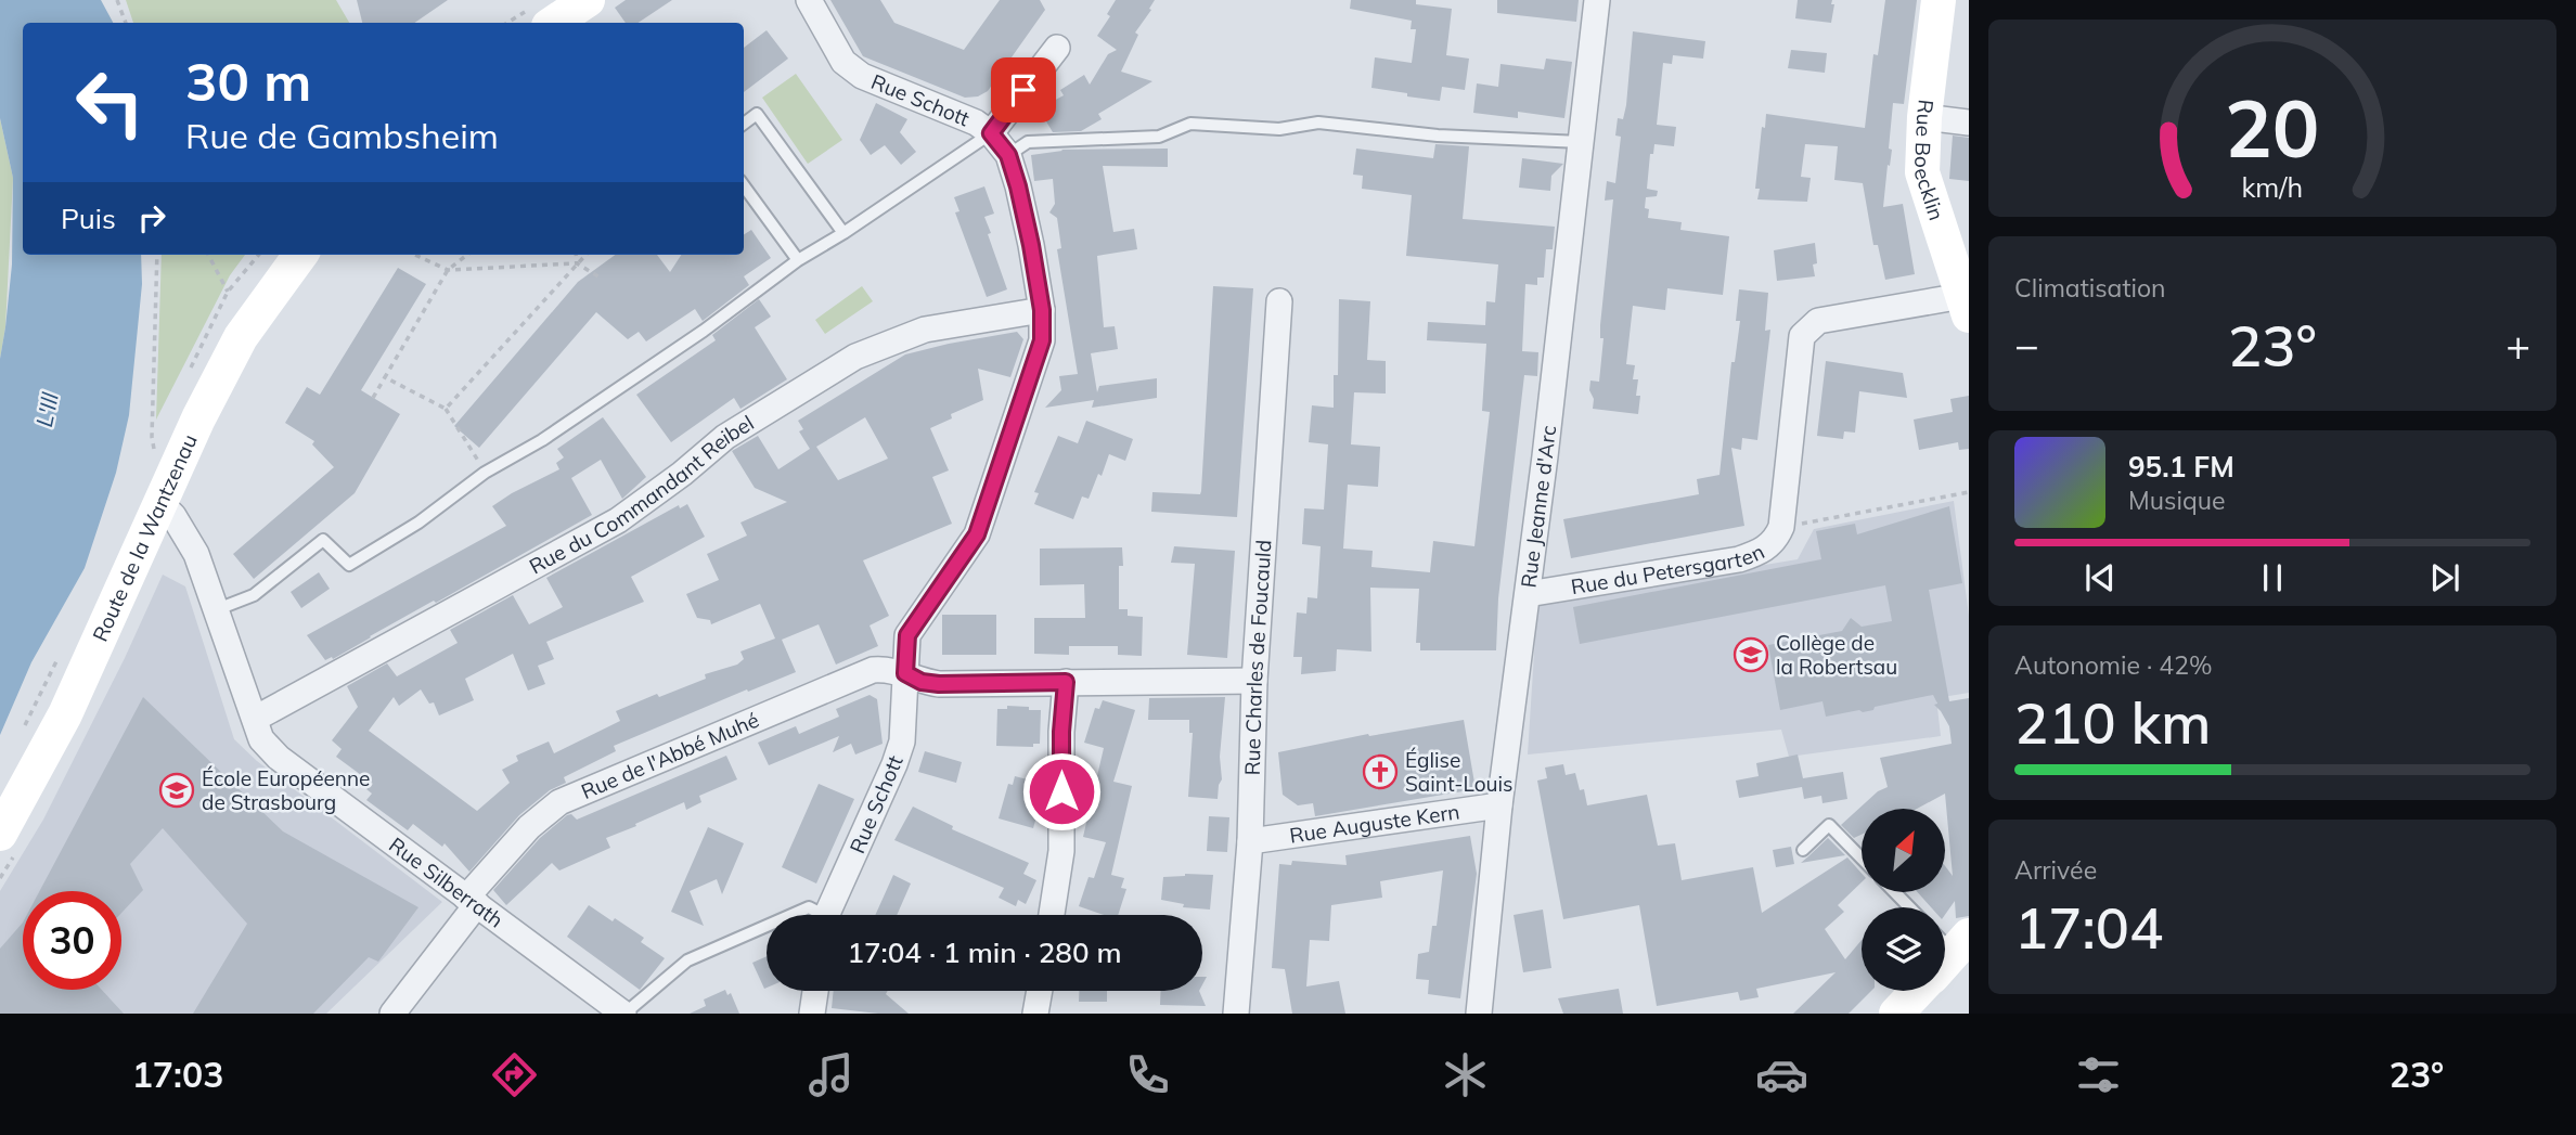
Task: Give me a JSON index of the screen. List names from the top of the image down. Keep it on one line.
{"streets":{"street":["Rue Schott","Rue Boecklin","Rue du Commandant Reibel","Rue Jeanne d'Arc","Route de la Wantzenau","Rue du Petersgarten","Rue Charles de Foucauld","Rue de l'Abbé Muhé","Rue Auguste Kern","Rue Silberrath"]},"crossings":[["Rue Schott","Rue du Commandant Reibel"],["Rue Schott","Rue de l'Abbé Muhé"],["Rue du Commandant Reibel","Rue Silberrath"],["Rue Jeanne d'Arc","Rue du Petersgarten"],["Rue Jeanne d'Arc","Rue Auguste Kern"],["Route de la Wantzenau","Rue Silberrath"],["Rue Charles de Foucauld","Rue de l'Abbé Muhé"],["Rue Charles de Foucauld","Rue Auguste Kern"],["Rue de l'Abbé Muhé","Rue Silberrath"]],"water":["L'Ill"],"places":{"school or university":["Collège de la Robertsau","École Européenne de Strasbourg"],"church":["Église Saint-Louis"]},"north":"top right","page":{"turn":["30 m","Rue de Gambsheim"],"then":"Puis","tile":["Climatisation",["Autonomie · 42%","210 km"],["Arrivée","17:04"]],"heat":["−","23°","+"],"song":["95.1 FM","Musique"],"limit":"30","trip":"17:04 · 1 min · 280 m","tabs":["17:03","23°"],"gauge":["20","km/h"]}}
